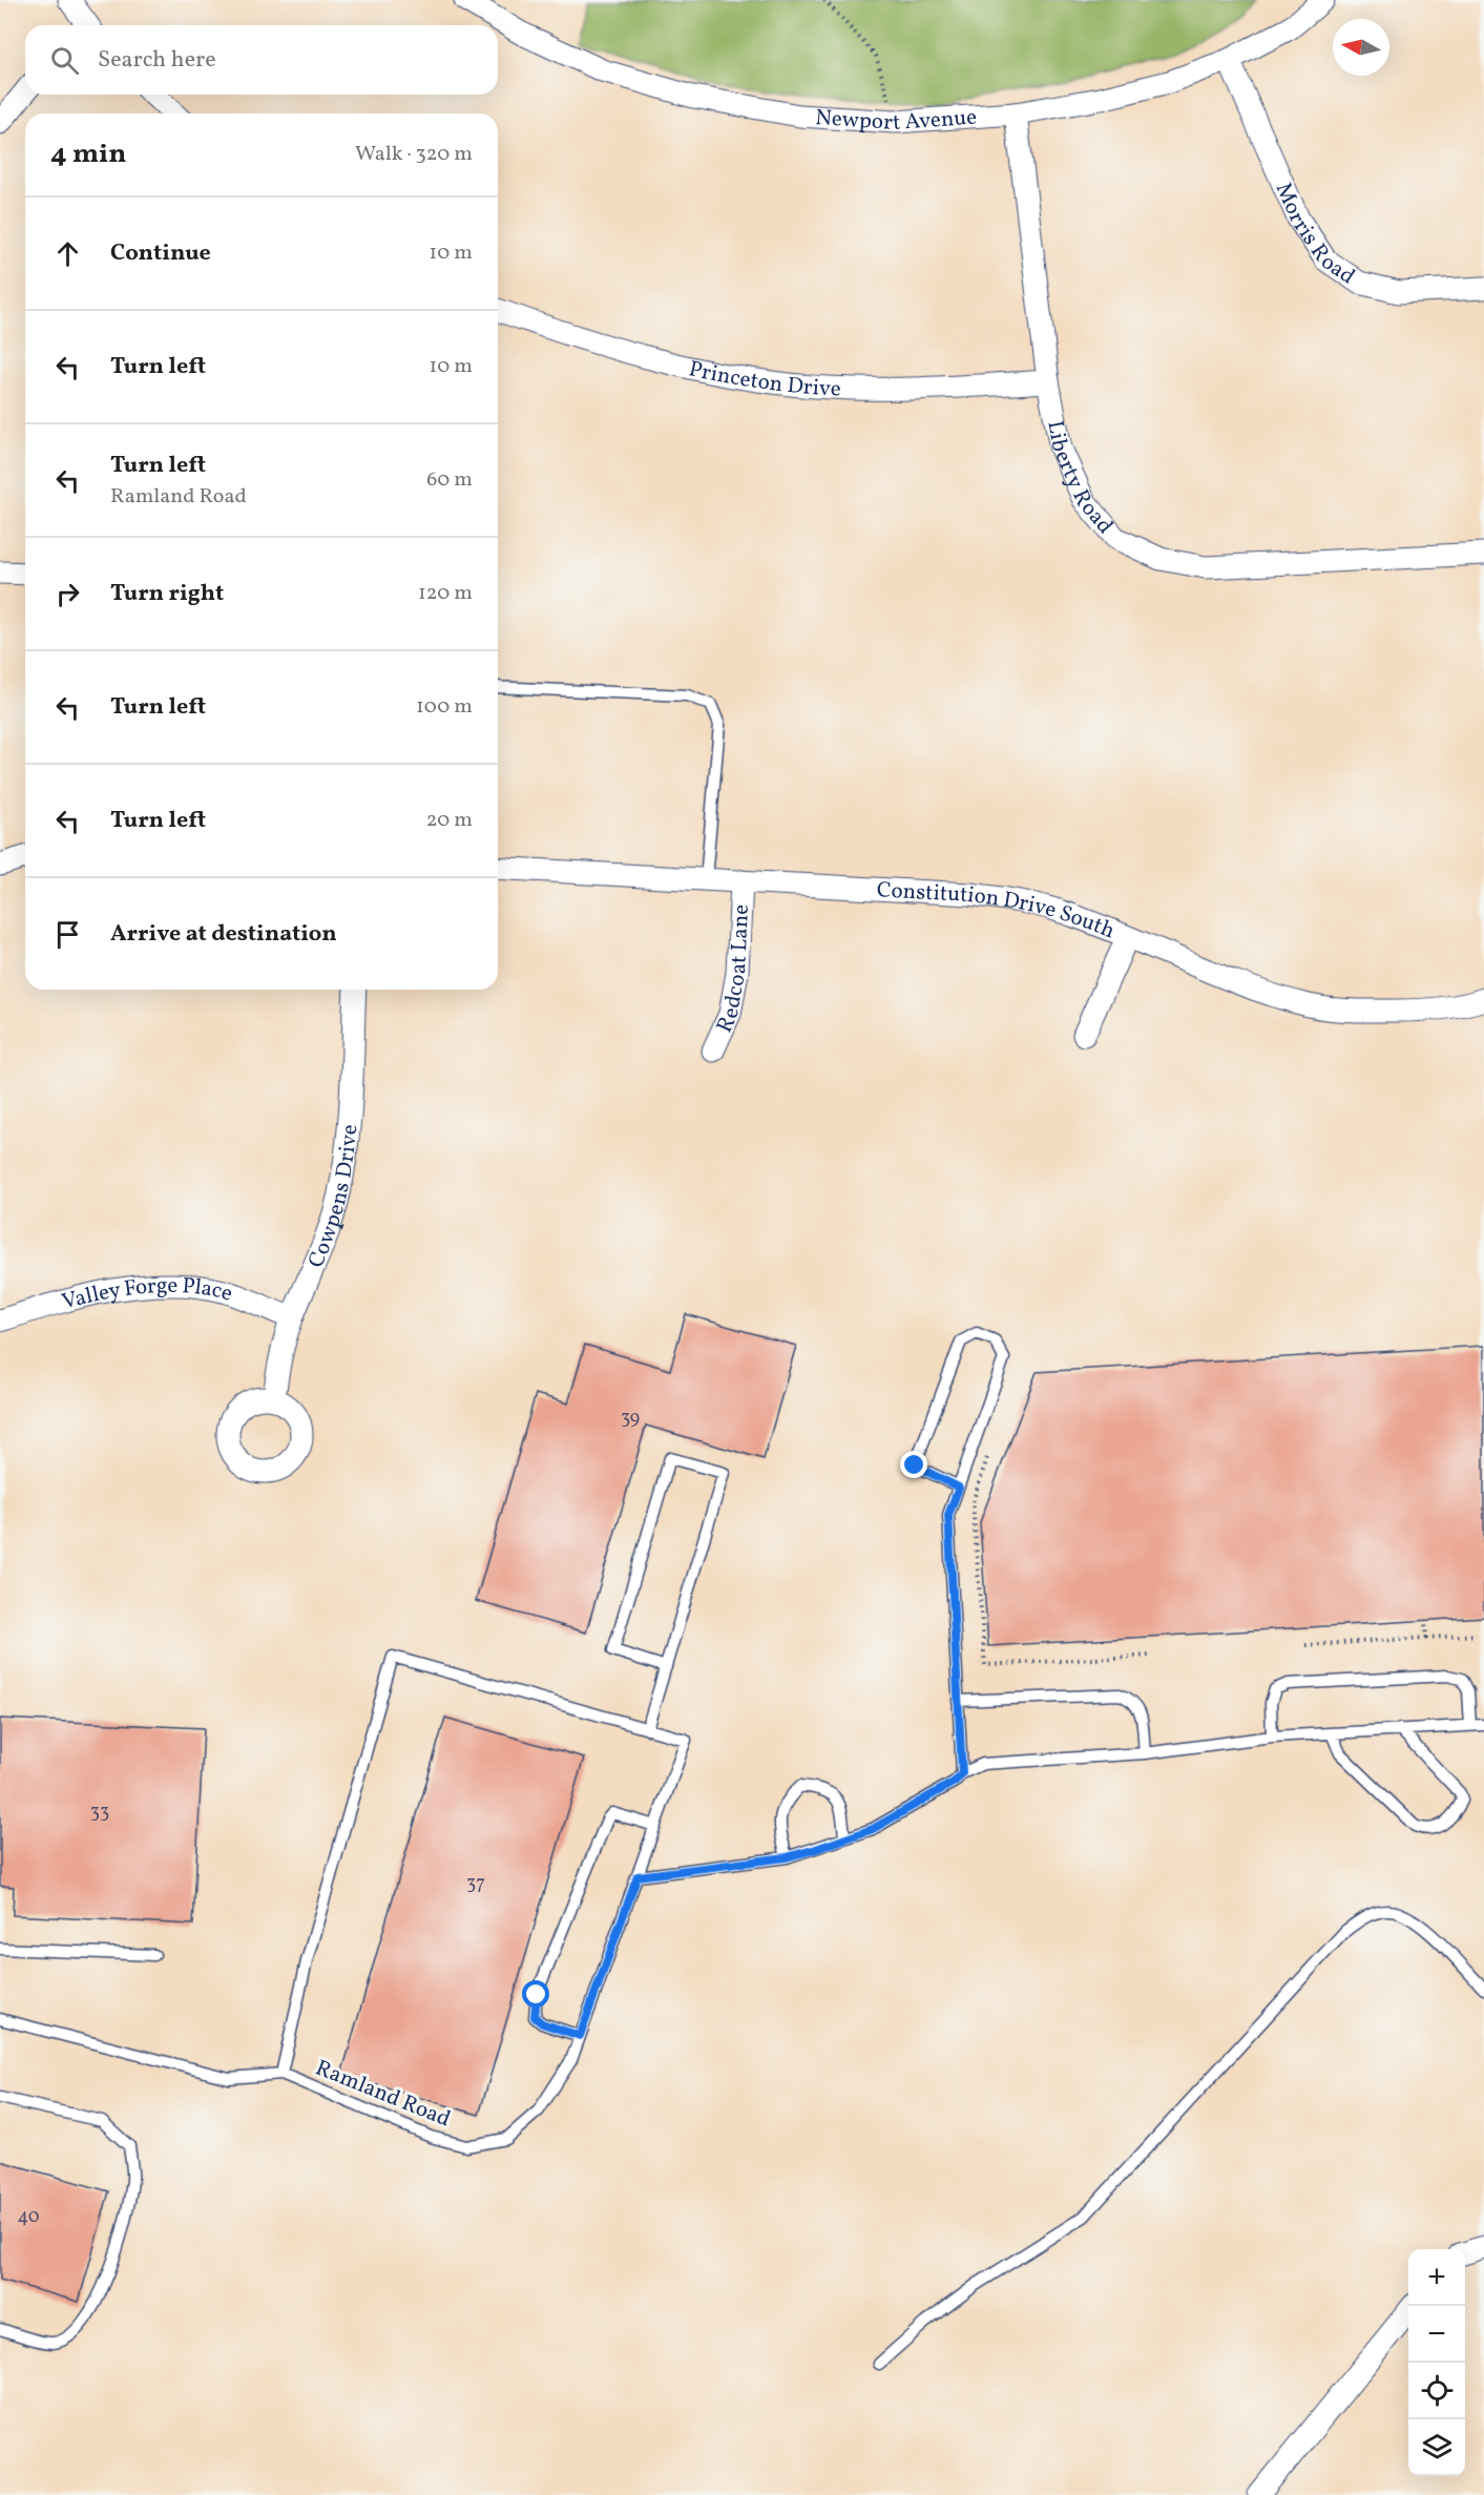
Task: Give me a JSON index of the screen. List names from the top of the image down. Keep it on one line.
{"streets":{"street":["Newport Avenue","Morris Road","Princeton Drive","Liberty Road","Constitution Drive South","Redcoat Lane","Cowpens Drive","Valley Forge Place"],"lane":["Ramland Road"]},"crossings":[["Newport Avenue","Morris Road"],["Newport Avenue","Liberty Road"],["Princeton Drive","Liberty Road"],["Constitution Drive South","Redcoat Lane"],["Cowpens Drive","Valley Forge Place"]],"house_numbers":["39","33","37","40"],"north":"left","page":{"search":"Search here","heading":["4 min","Walk · 320 m"],"list":[["Continue","10 m"],["Turn left","10 m"],["Turn left","Ramland Road","60 m"],["Turn right","120 m"],["Turn left","100 m"],["Turn left","20 m"],"Arrive at destination"],"map_buttons":["+","−"]}}
